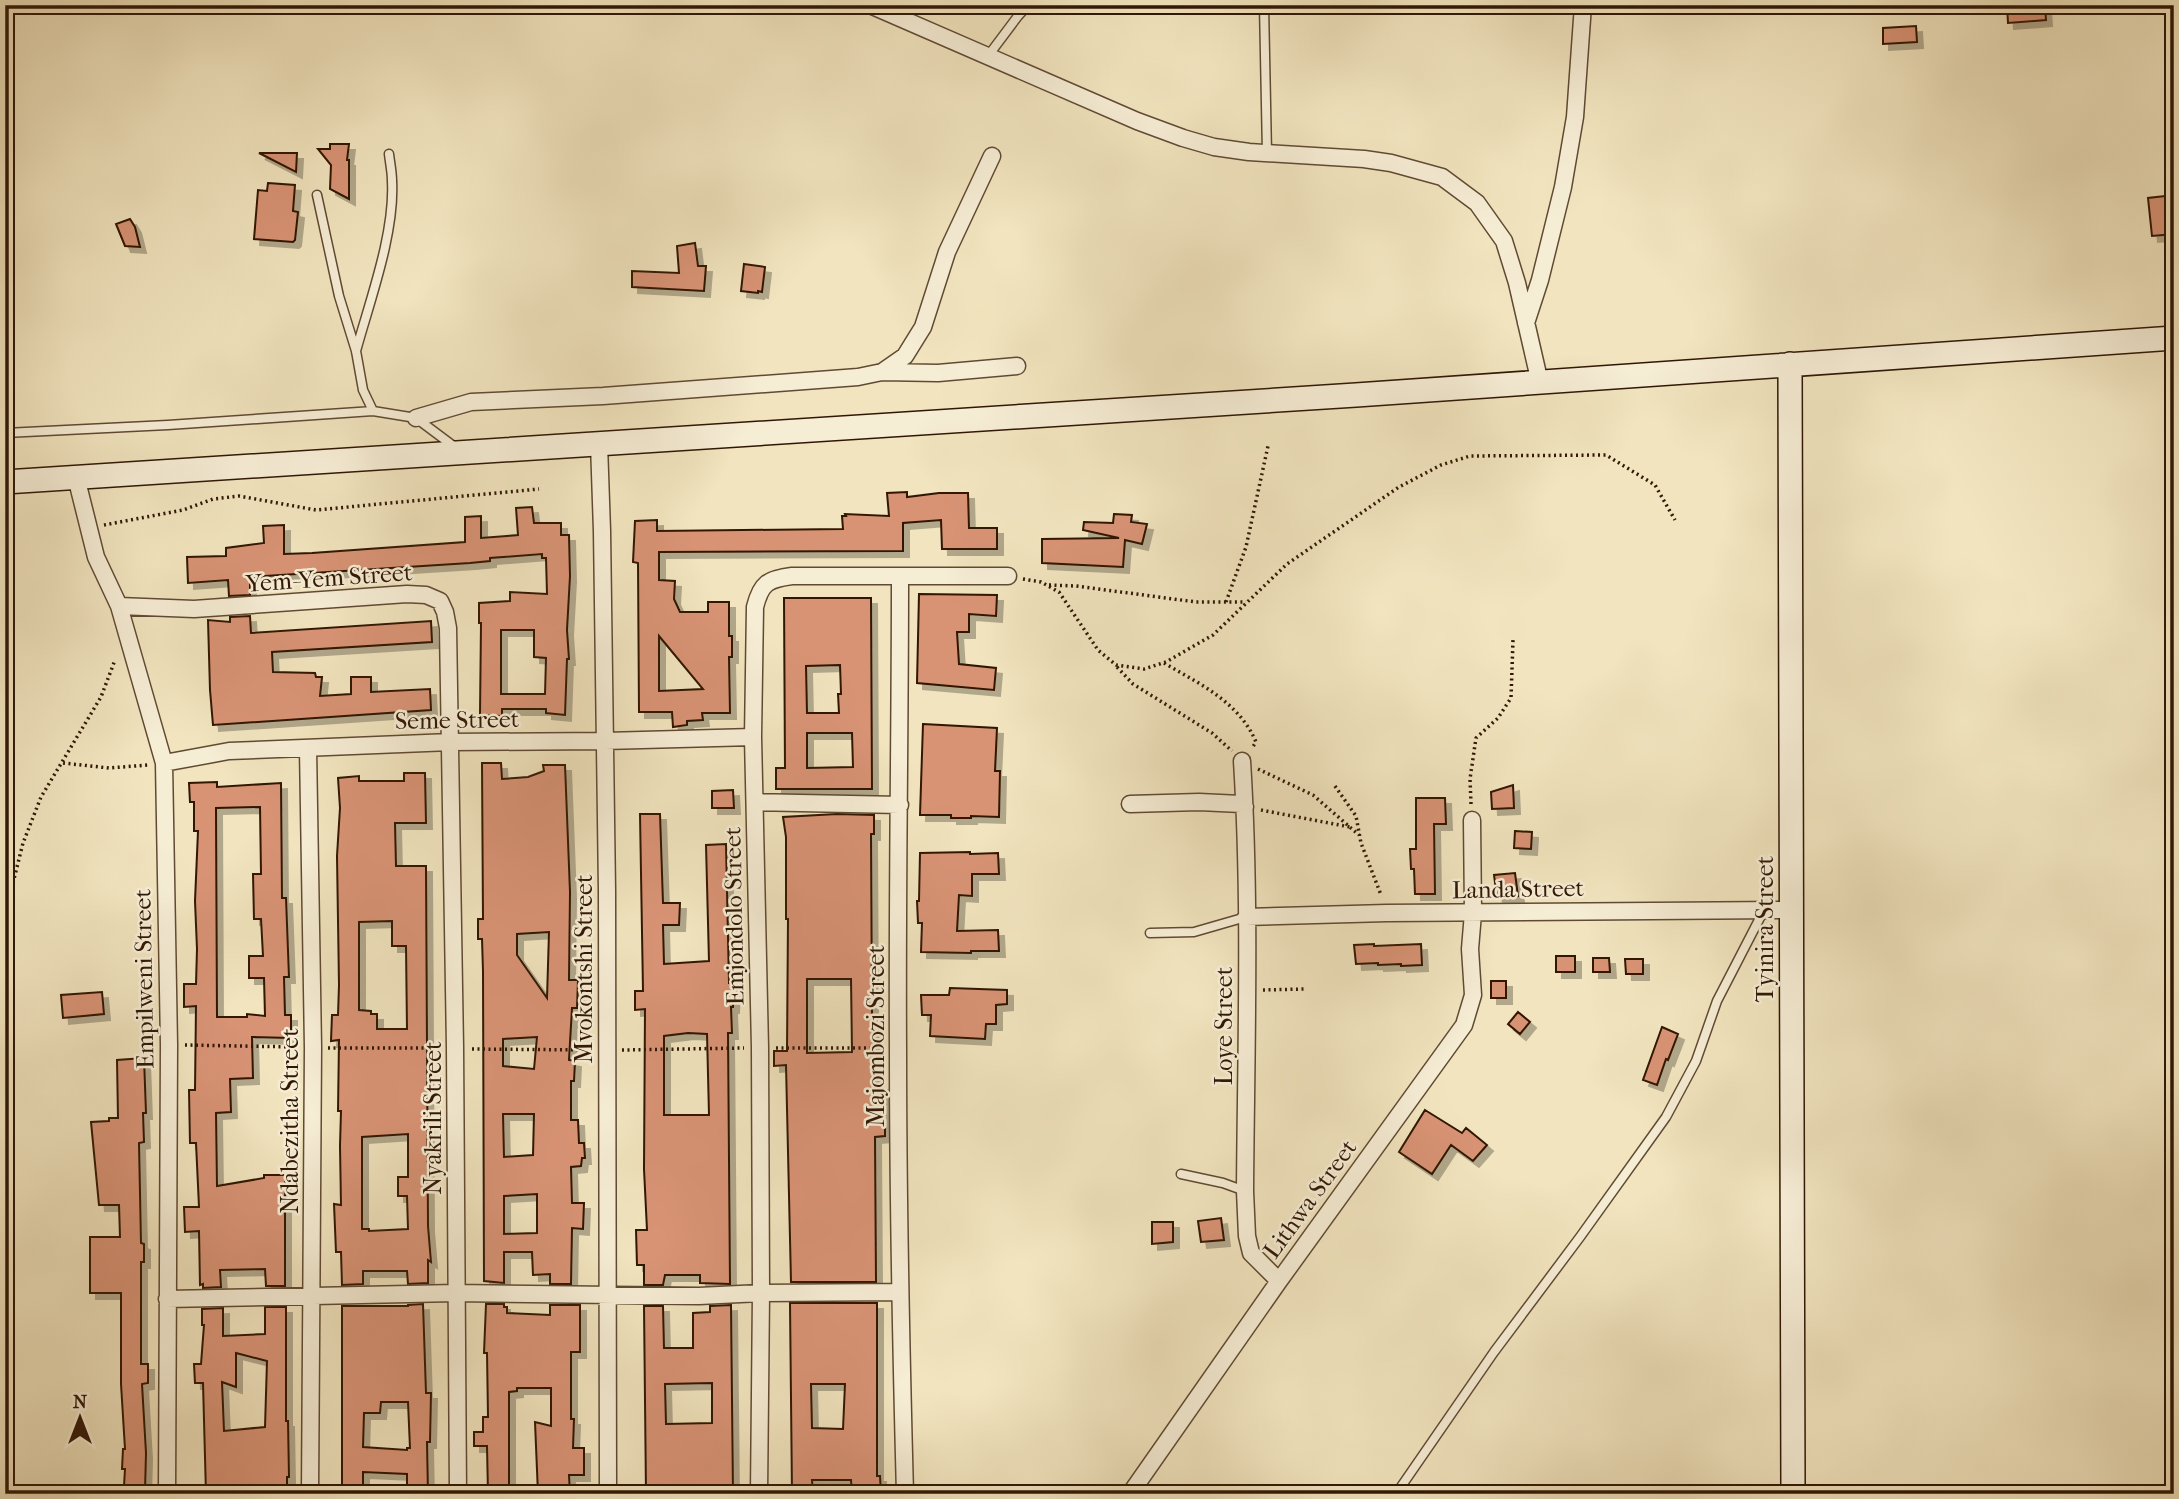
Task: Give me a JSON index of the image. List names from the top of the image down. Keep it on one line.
{"streets":{"main road":["Tyinira Street"],"street":["Yem-Yem Street","Seme Street","Landa Street","Emjondolo Street","Mvokontshi Street","Empilweni Street","Loye Street","Majombozi Street","Nyakrili Street","Ndabezitha Street","Lithwa Street"]},"crossings":[["Yem-Yem Street","Seme Street"],["Yem-Yem Street","Empilweni Street"],["Yem-Yem Street","Nyakrili Street"],["Seme Street","Emjondolo Street"],["Seme Street","Mvokontshi Street"],["Seme Street","Empilweni Street"],["Seme Street","Nyakrili Street"],["Seme Street","Ndabezitha Street"],["Landa Street","Tyinira Street"],["Landa Street","Loye Street"],["Landa Street","Lithwa Street"],["Emjondolo Street","Majombozi Street"],["Loye Street","Lithwa Street"]],"north":"top"}
